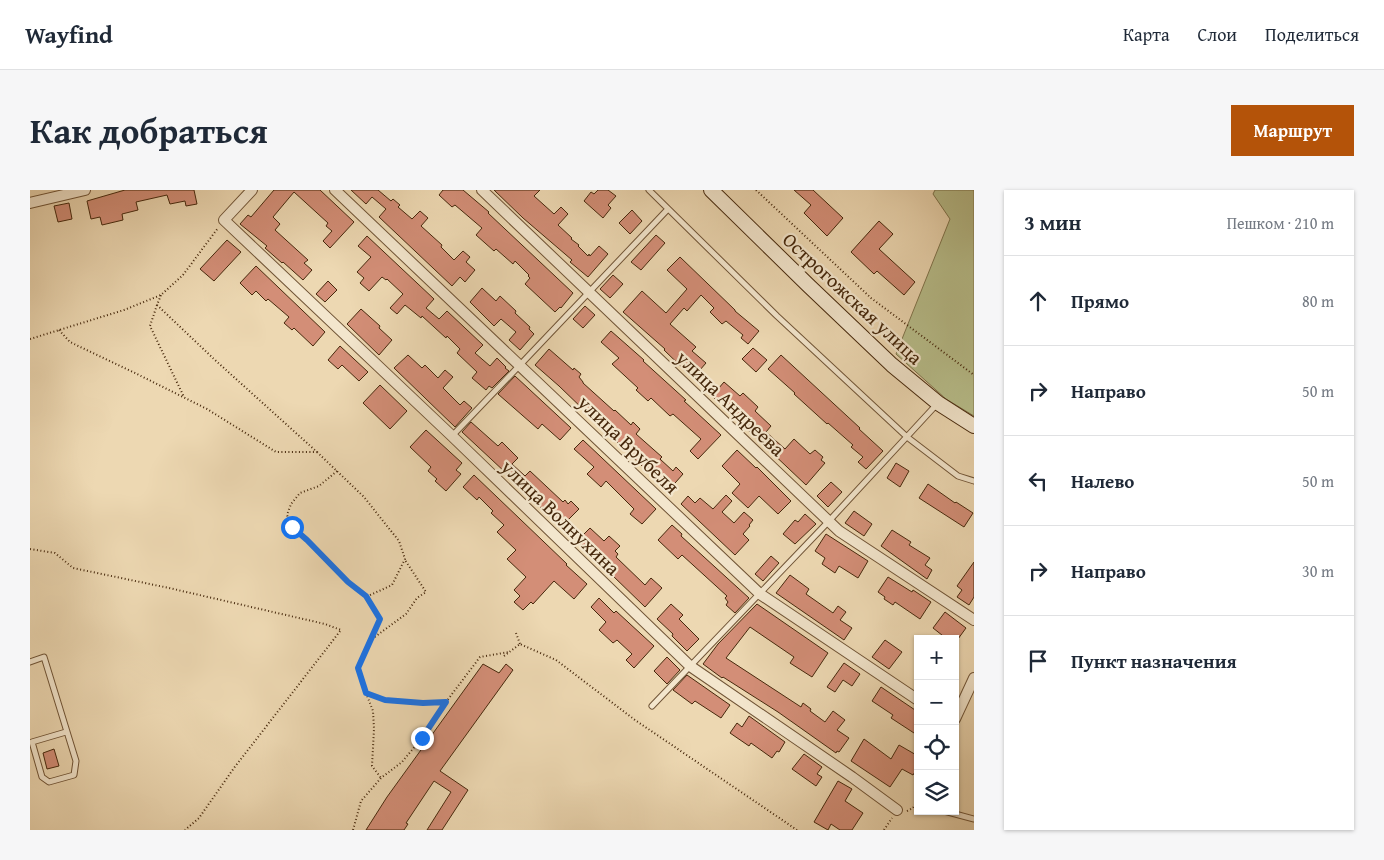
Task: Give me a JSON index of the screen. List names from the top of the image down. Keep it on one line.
{"streets":{"street":["Острогожская улица","улица Андреева","улица Врубеля","улица Волнухина"]},"page":{"header":"Wayfind","nav":["Карта","Слои","Поделиться"],"title":"Как добраться","buttons":"Маршрут","heading":["3 мин","Пешком · 210 m"],"list":[["Прямо","80 m"],["Направо","50 m"],["Налево","50 m"],["Направо","30 m"],"Пункт назначения"],"map_buttons":["+","−"]}}
